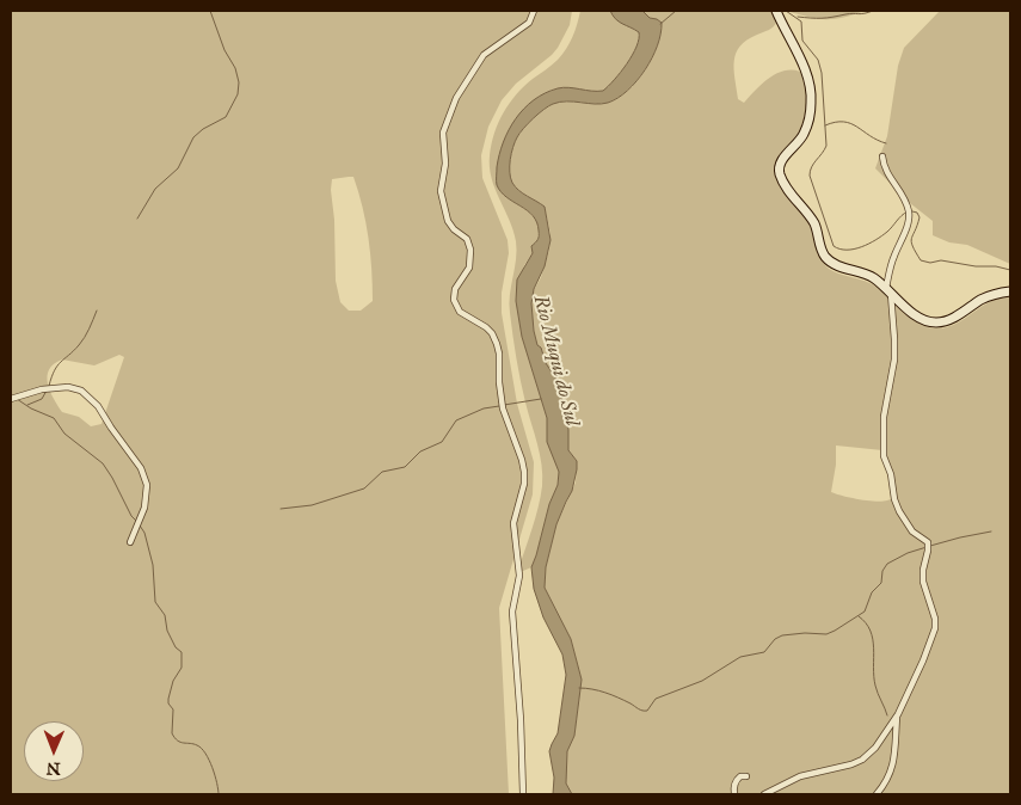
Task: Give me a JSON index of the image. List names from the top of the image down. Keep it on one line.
{"water":["Rio Muqui do Sul"],"north":"bottom"}
